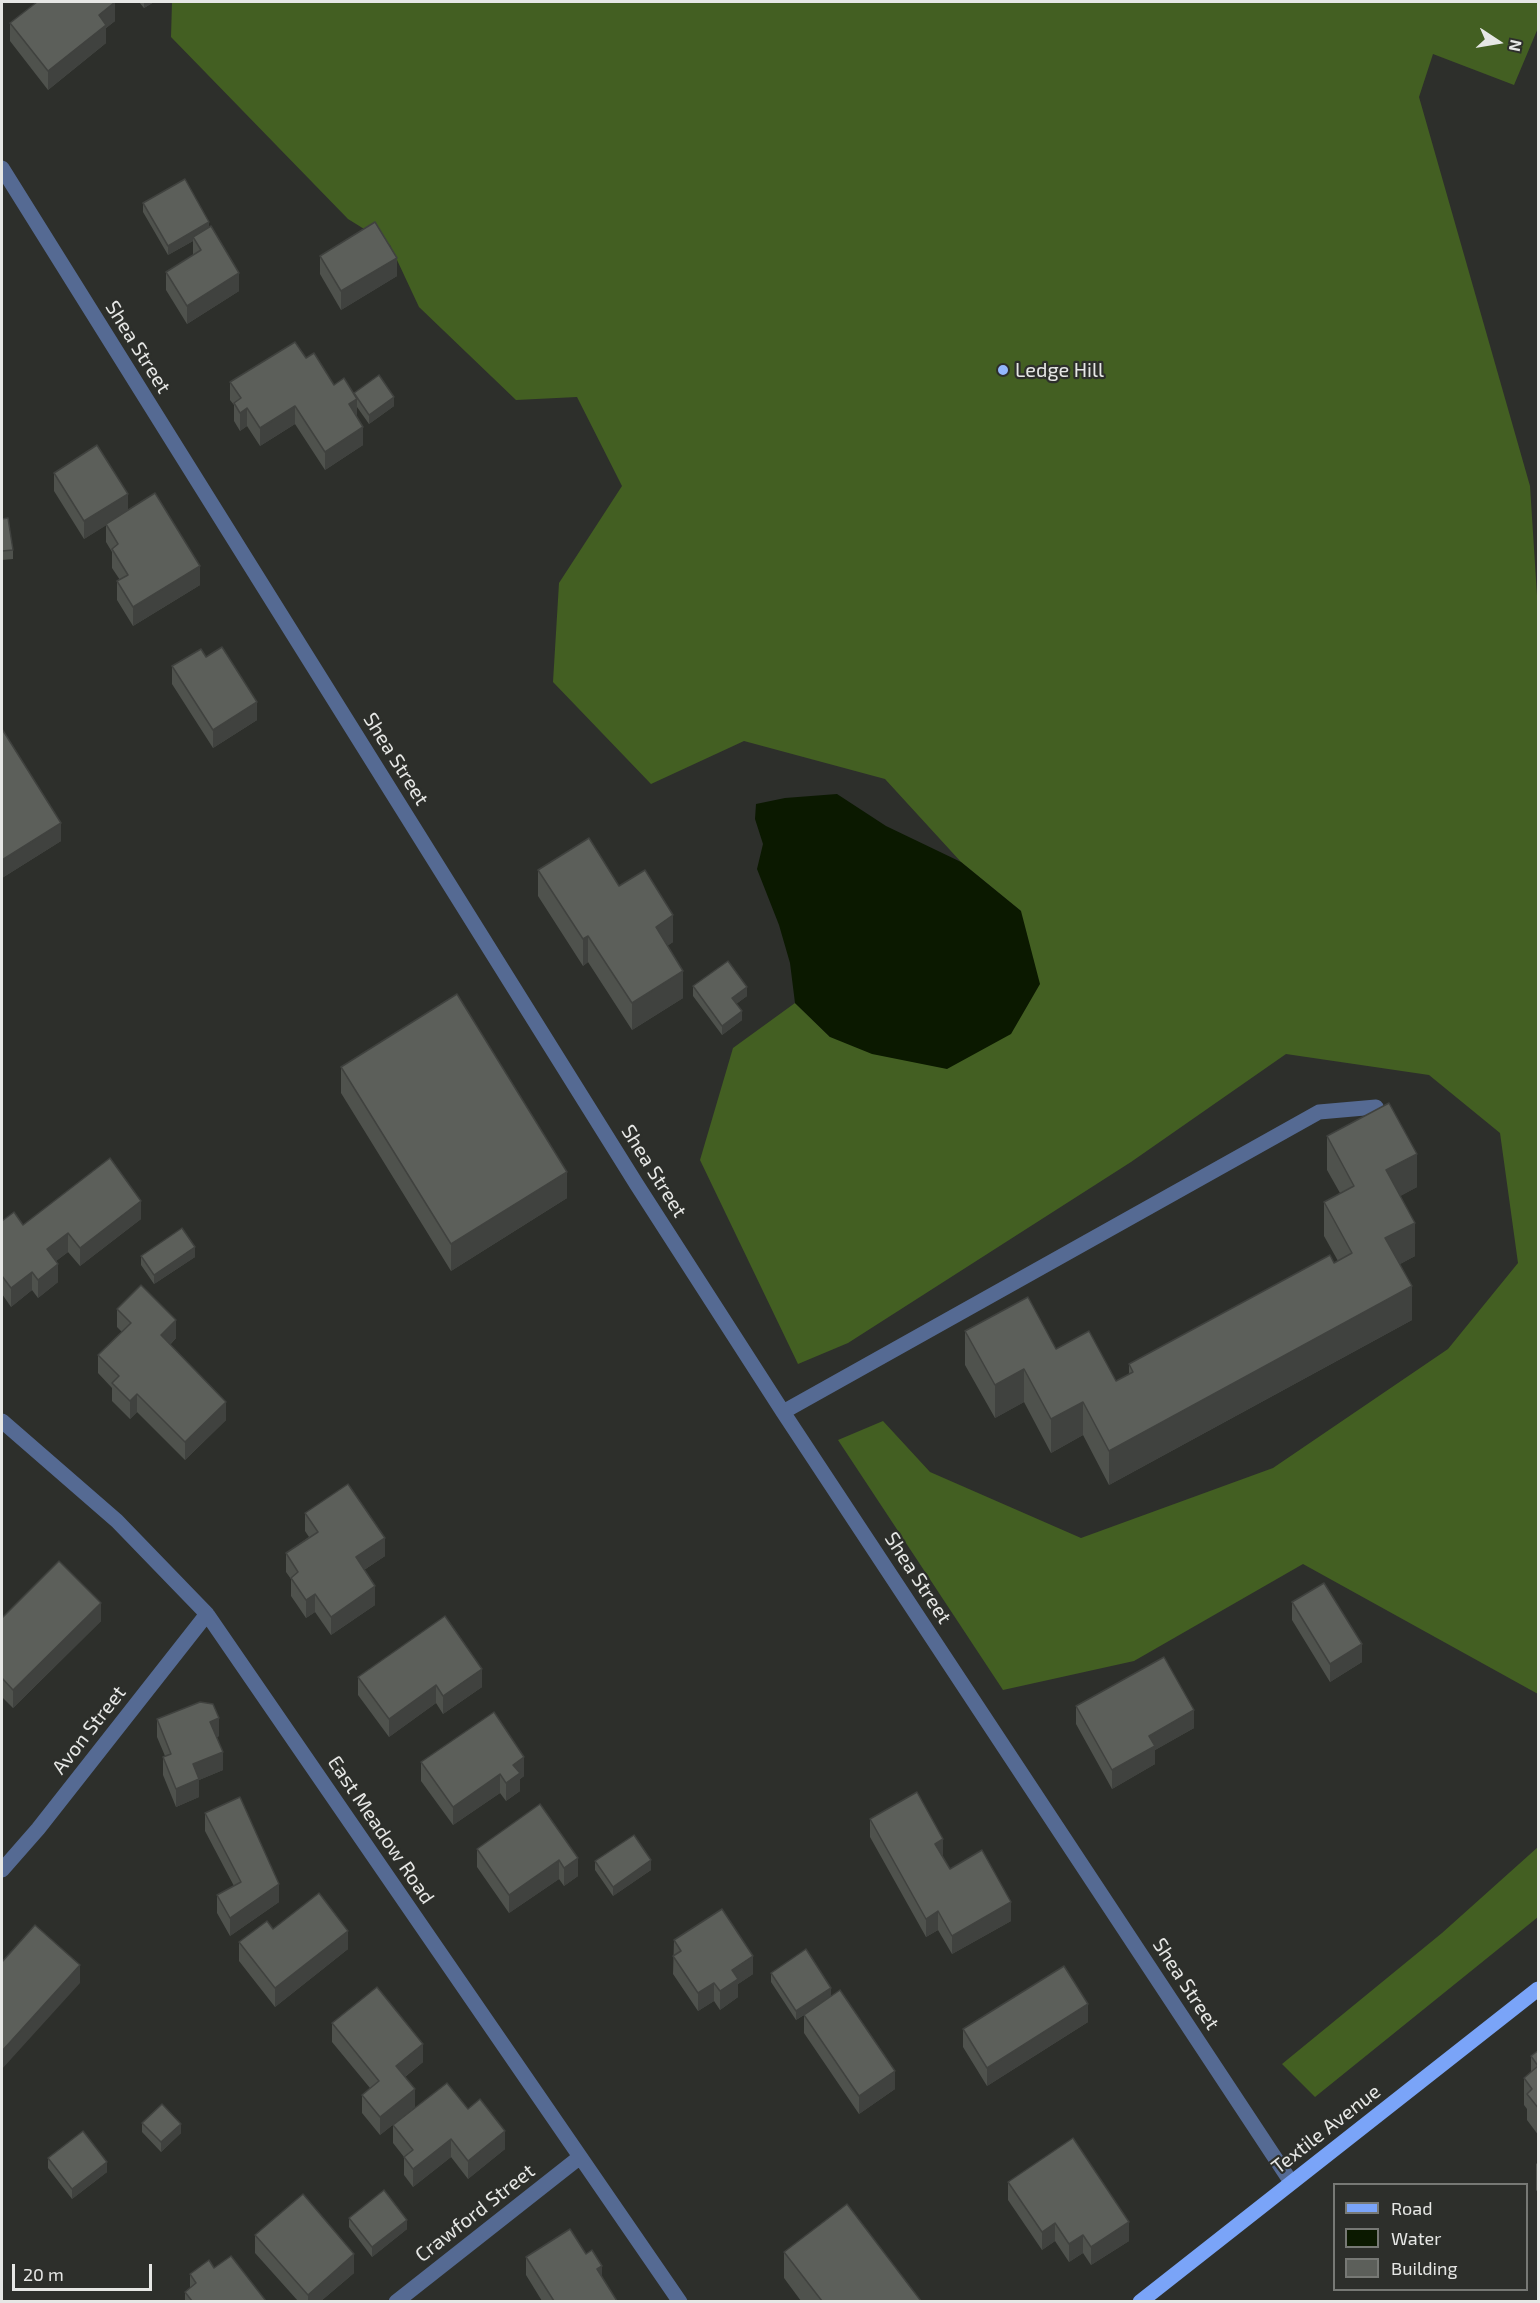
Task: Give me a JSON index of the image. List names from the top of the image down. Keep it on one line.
{"streets":{"main road":["Textile Avenue"],"street":["Shea Street","Avon Street","East Meadow Road","Crawford Street"]},"crossings":[["Shea Street","Textile Avenue"],["Avon Street","East Meadow Road"],["East Meadow Road","Crawford Street"]],"places":["Ledge Hill"],"legend":["Road","Water","Building"],"scale_bar":"20 m","north":"right"}
